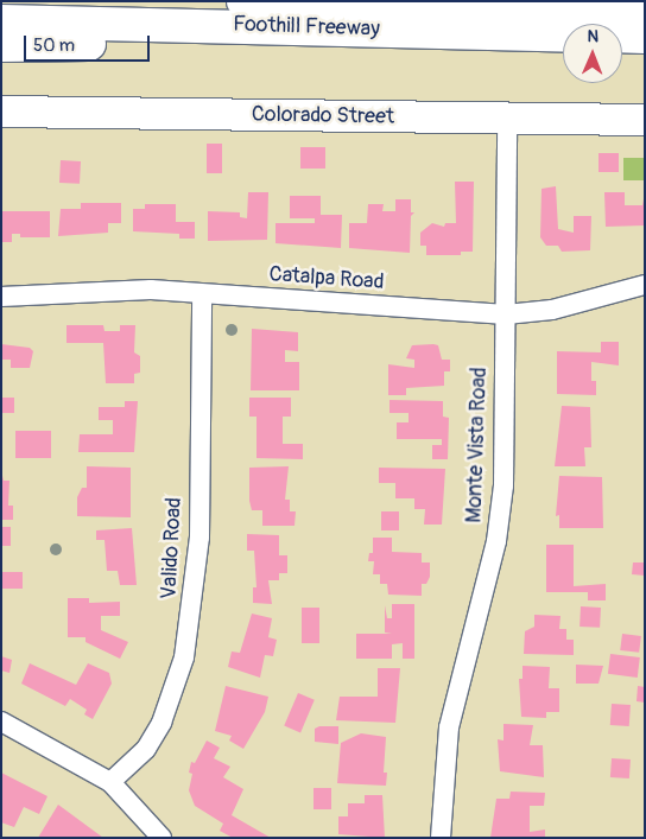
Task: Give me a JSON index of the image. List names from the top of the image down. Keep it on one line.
{"streets":{"highway":["Foothill Freeway"],"main road":["Colorado Street"],"street":["Catalpa Road","Monte Vista Road","Valido Road"]},"crossings":[["Colorado Street","Monte Vista Road"],["Catalpa Road","Monte Vista Road"],["Catalpa Road","Valido Road"]],"scale_bar":"50 m","north":"top"}
